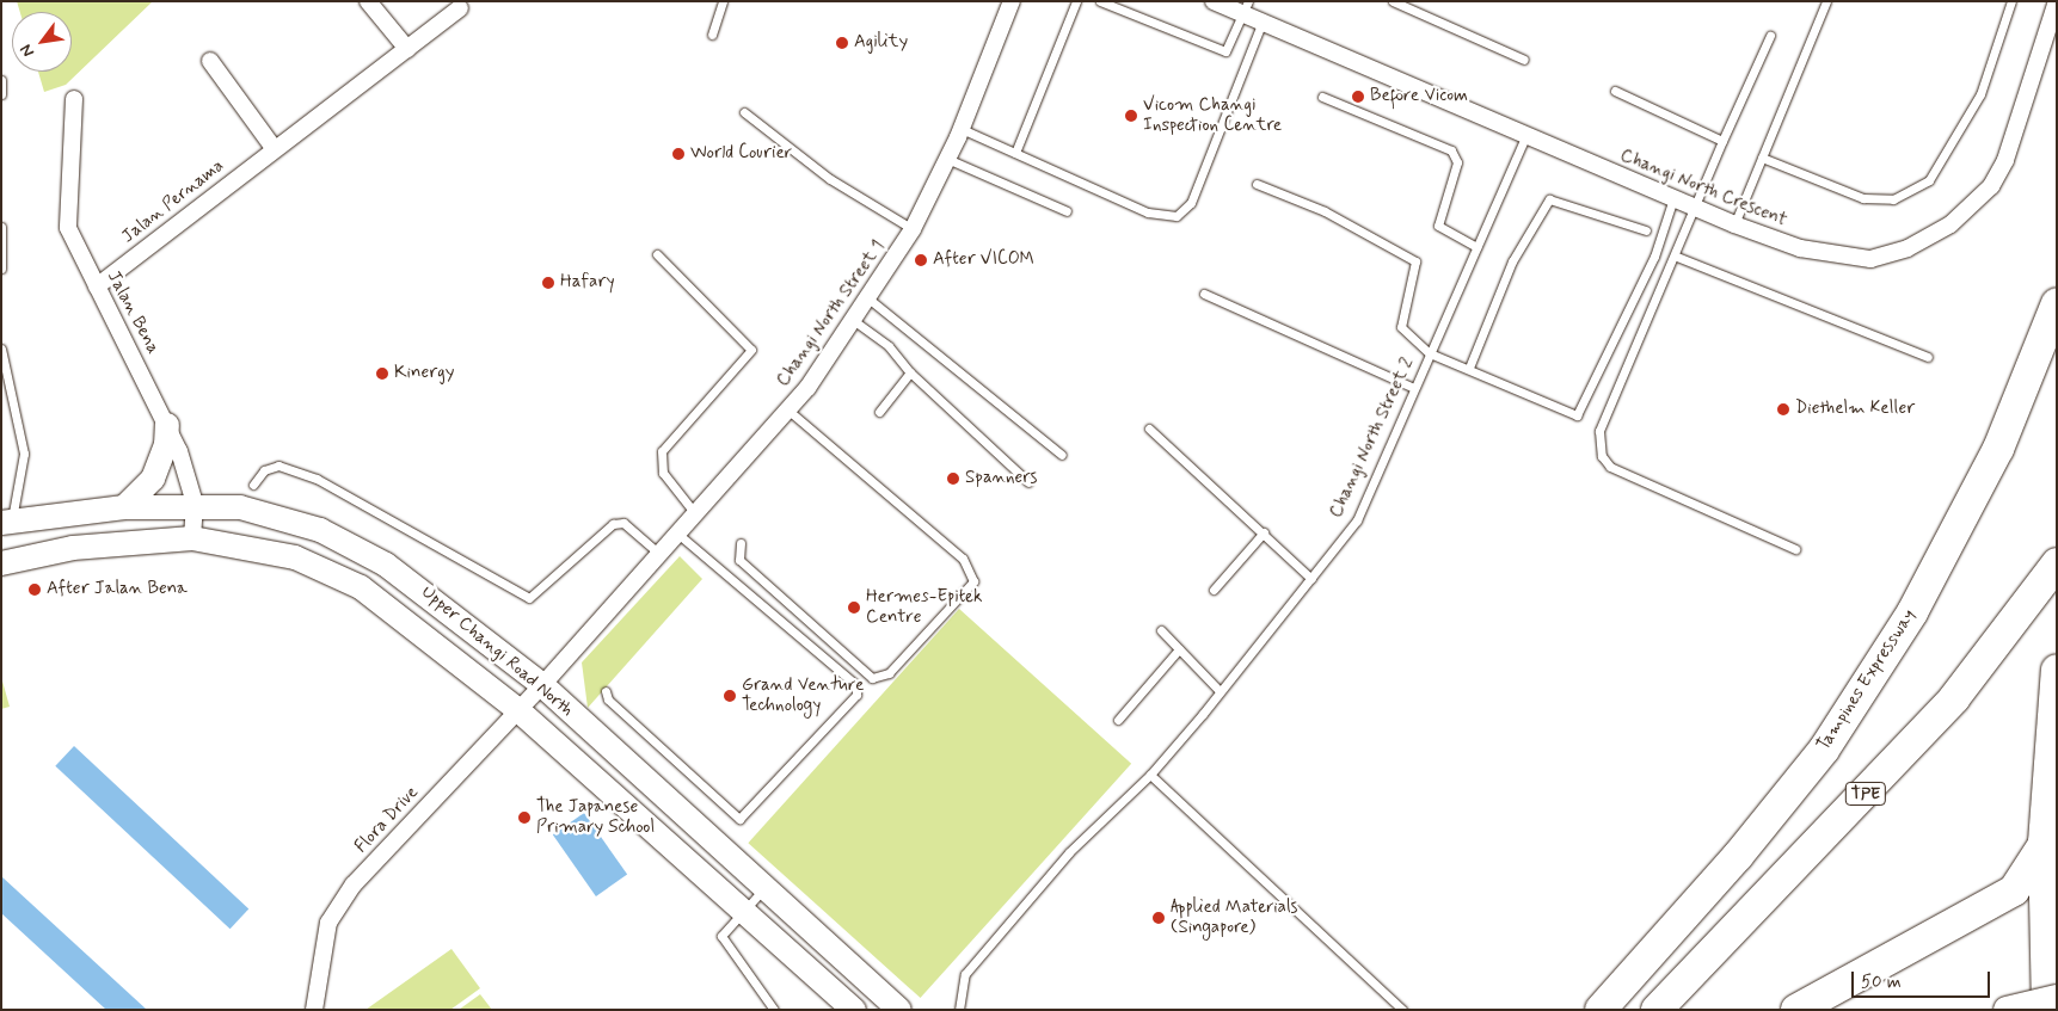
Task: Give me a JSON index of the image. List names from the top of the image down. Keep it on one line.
{"streets":{"highway":["Tampines Expressway","TPE"],"street":["Changi North Crescent","Jalan Pernama","Jalan Bena","Changi North Street 1","Upper Changi Road North","Flora Drive"],"lane":["Changi North Street 2"]},"crossings":[["Changi North Crescent","Changi North Street 2"],["Jalan Pernama","Jalan Bena"],["Jalan Bena","Upper Changi Road North"],["Changi North Street 1","Upper Changi Road North"],["Changi North Street 1","Flora Drive"],["Upper Changi Road North","Flora Drive"]],"places":["Agility","Before Vicom","Vicom Changi Inspection Centre","World Courier","After VICOM","Hafary","Kinergy","Diethelm Keller","Spanners","After Jalan Bena","Hermes-Epitek Centre","Grand Venture Technology","The Japanese Primary School","Applied Materials (Singapore)"],"scale_bar":"50 m","north":"bottom left"}
